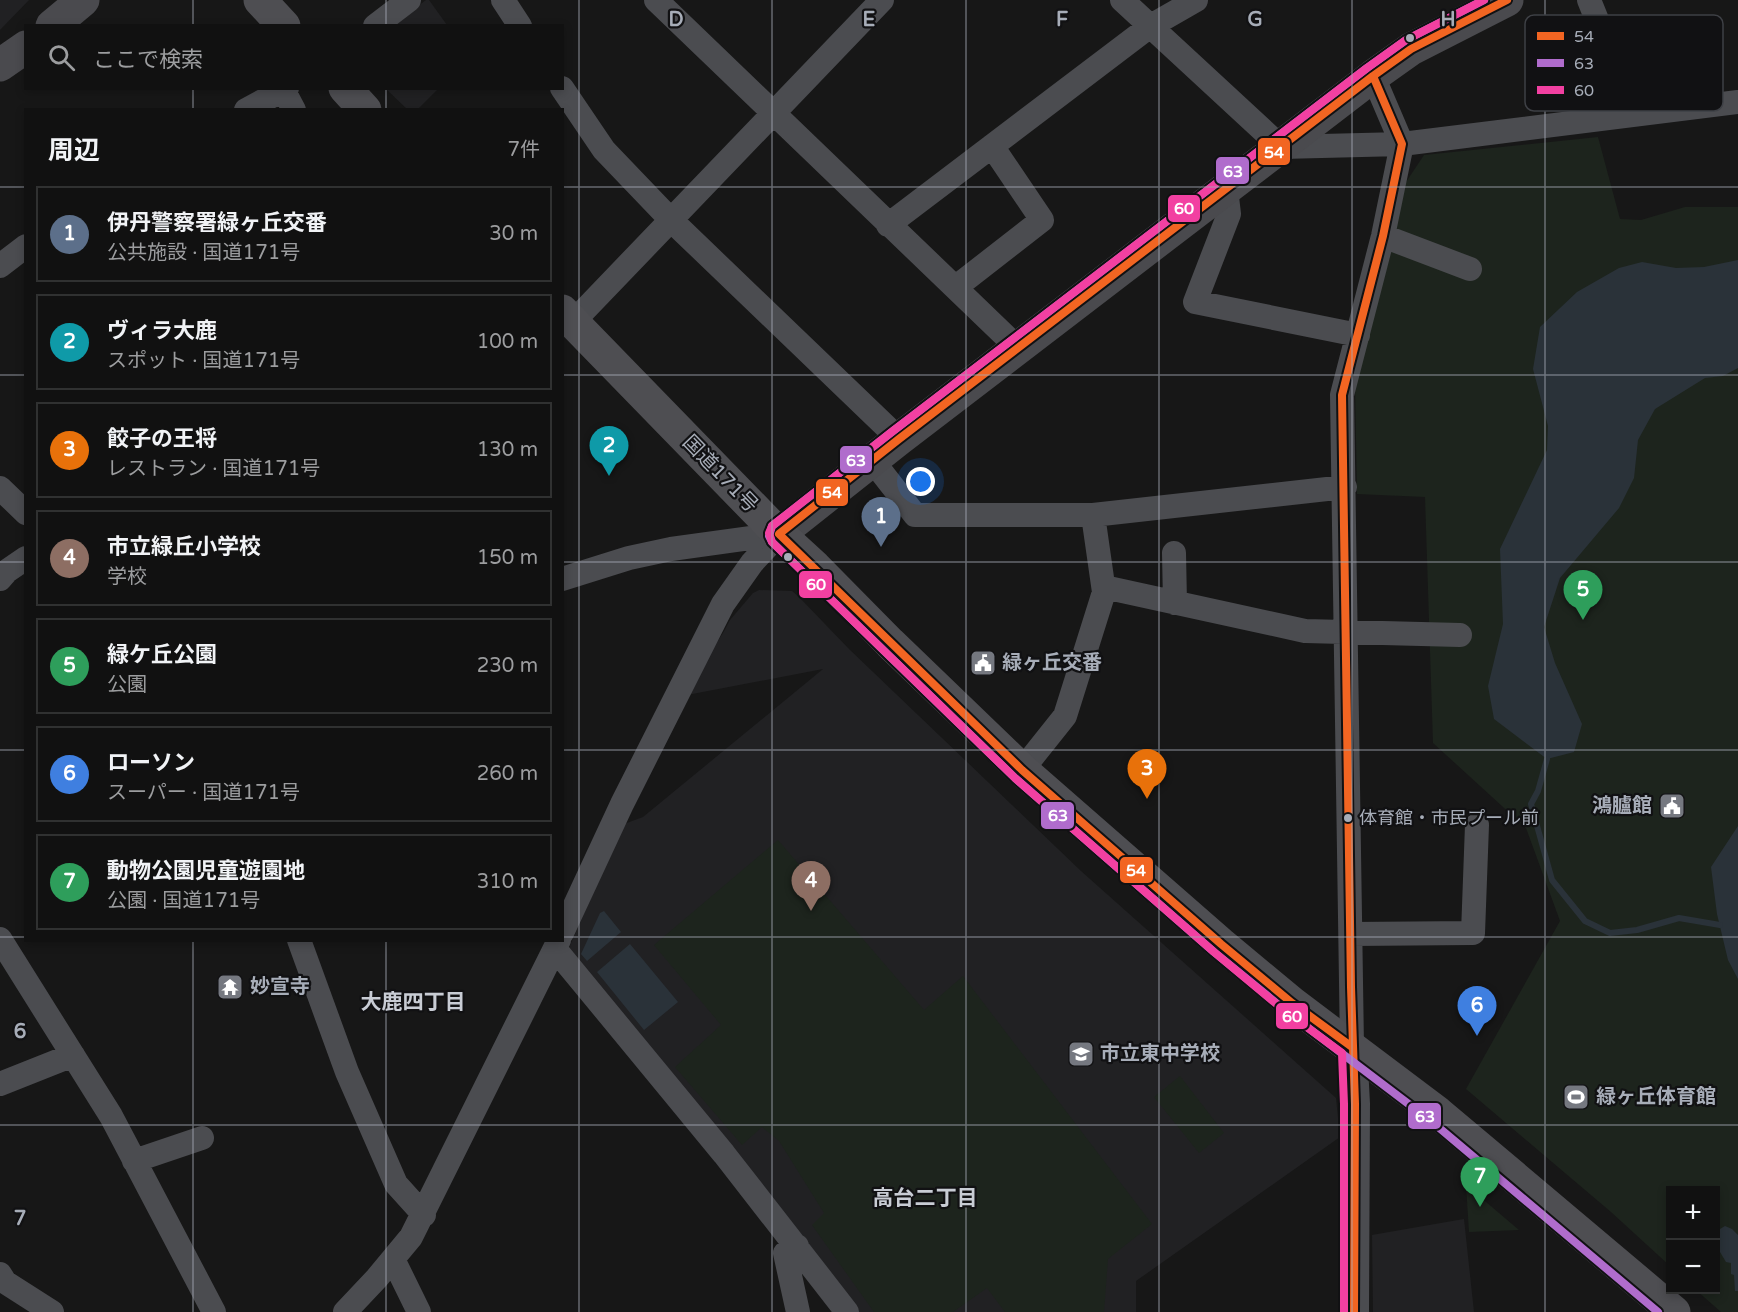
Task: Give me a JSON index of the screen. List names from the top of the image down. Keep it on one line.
{"streets":{"highway":["国道171号"]},"districts":["大鹿四丁目","高台二丁目"],"places":{"public building":["緑ヶ丘交番","鴻臚館"],"other":["体育館・市民プール前"],"temple":["妙宣寺"],"school or university":["市立東中学校"],"sports":["緑ヶ丘体育館"]},"lines":["transit line 54","transit line 63","transit line 60"],"legend":["54","63","60"],"page":{"search":"ここで検索","heading":["周辺","7件"],"list":[{"mark":"1","name":"伊丹警察署緑ヶ丘交番","note":"公共施設 · 国道171号","value":"30 m"},{"mark":"2","name":"ヴィラ大鹿","note":"スポット · 国道171号","value":"100 m"},{"mark":"3","name":"餃子の王将","note":"レストラン · 国道171号","value":"130 m"},{"mark":"4","name":"市立緑丘小学校","note":"学校","value":"150 m"},{"mark":"5","name":"緑ケ丘公園","note":"公園","value":"230 m"},{"mark":"6","name":"ローソン","note":"スーパー · 国道171号","value":"260 m"},{"mark":"7","name":"動物公園児童遊園地","note":"公園 · 国道171号","value":"310 m"}],"pins":["2","1","5","3","4","6","7"],"map_buttons":["+","−"]},"grid":{"columns":["D","E","F","G","H"],"rows":["6","7"]}}
